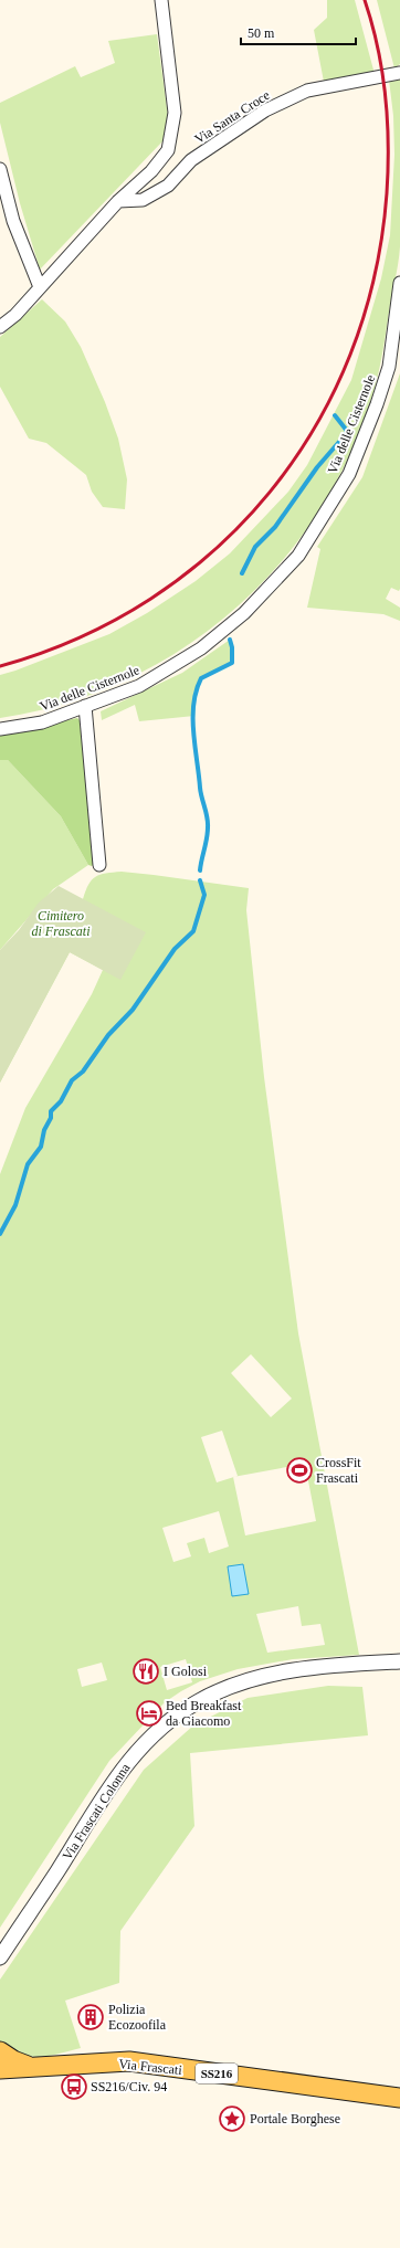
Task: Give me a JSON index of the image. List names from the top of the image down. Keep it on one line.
{"streets":{"main road":["Via Frascati","SS216"],"street":["Via Santa Croce","Via delle Cisternole","Via Frascati Colonna"]},"parks":["Cimitero di Frascati"],"places":{"sports":["CrossFit Frascati"],"restaurant":["I Golosi"],"hotel":["Bed Breakfast da Giacomo"],"building":["Polizia Ecozoofila"],"bus stop":["SS216/Civ. 94"],"place":["Portale Borghese"]},"scale_bar":"50 m"}
